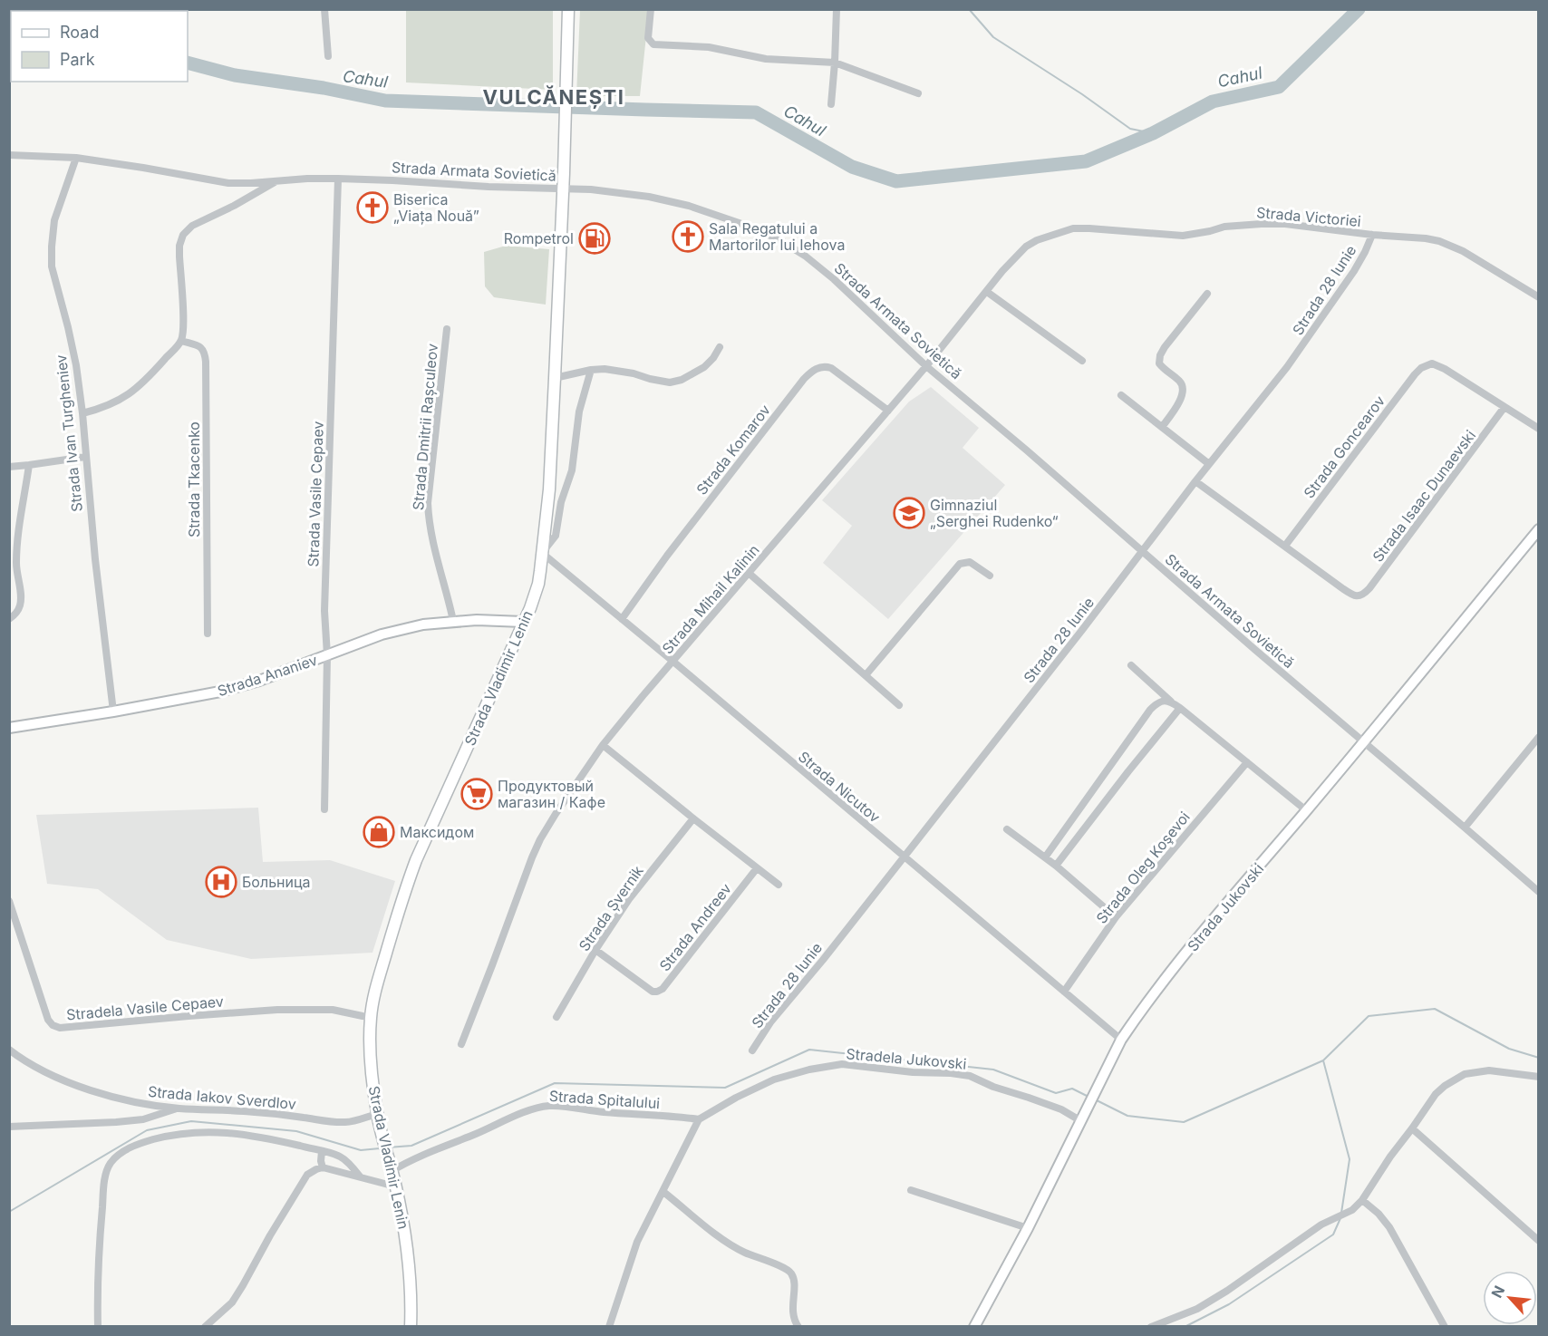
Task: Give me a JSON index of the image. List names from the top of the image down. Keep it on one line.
{"streets":{"main road":["Strada Ananiev","Strada Vladimir Lenin","Strada Jukovski"],"street":["Strada Armata Sovietică","Strada Victoriei","Strada 28 Iunie","Strada Dmitrii Rașculeov","Strada Ivan Turgheniev","Strada Goncearov","Strada Komarov","Strada Tkacenko","Strada Vasile Cepaev","Strada Isaac Dunaevski","Strada Mihail Kalinin","Strada Nicutov","Strada Oleg Koşevoi","Strada Șvernik","Strada Andreev","Stradela Vasile Cepaev","Stradela Jukovski","Strada Iakov Sverdlov","Strada Spitalului"]},"crossings":[["Strada Armata Sovietică","Strada 28 Iunie"],["Strada Armata Sovietică","Strada Ivan Turgheniev"],["Strada Armata Sovietică","Strada Vasile Cepaev"],["Strada Armata Sovietică","Strada Mihail Kalinin"],["Strada Armata Sovietică","Strada Vladimir Lenin"],["Strada Armata Sovietică","Strada Jukovski"],["Strada Victoriei","Strada 28 Iunie"],["Strada Victoriei","Strada Mihail Kalinin"],["Strada 28 Iunie","Strada Nicutov"],["Strada Dmitrii Rașculeov","Strada Ananiev"],["Strada Ivan Turgheniev","Strada Ananiev"],["Strada Goncearov","Strada Isaac Dunaevski"],["Strada Komarov","Strada Mihail Kalinin"],["Strada Komarov","Strada Nicutov"],["Strada Vasile Cepaev","Strada Ananiev"],["Strada Mihail Kalinin","Strada Nicutov"],["Strada Ananiev","Strada Vladimir Lenin"],["Strada Vladimir Lenin","Strada Nicutov"],["Strada Vladimir Lenin","Stradela Vasile Cepaev"],["Strada Vladimir Lenin","Strada Iakov Sverdlov"],["Strada Vladimir Lenin","Strada Spitalului"],["Strada Nicutov","Strada Oleg Koşevoi"],["Strada Nicutov","Strada Jukovski"],["Strada Jukovski","Stradela Jukovski"],["Strada Șvernik","Strada Andreev"],["Stradela Jukovski","Strada Spitalului"]],"districts":["VULCĂNEȘTI"],"water":["Cahul"],"places":{"church":["Biserica „Viața Nouă”","Sala Regatului a Martorilor lui Iehova"],"fuel station":["Rompetrol"],"school or university":["Gimnaziul „Serghei Rudenko“"],"supermarket":["Продуктовый магазин / Кафе"],"shop":["Максидом"],"hospital":["Больница"]},"legend":["Road","Park"],"north":"top left"}
